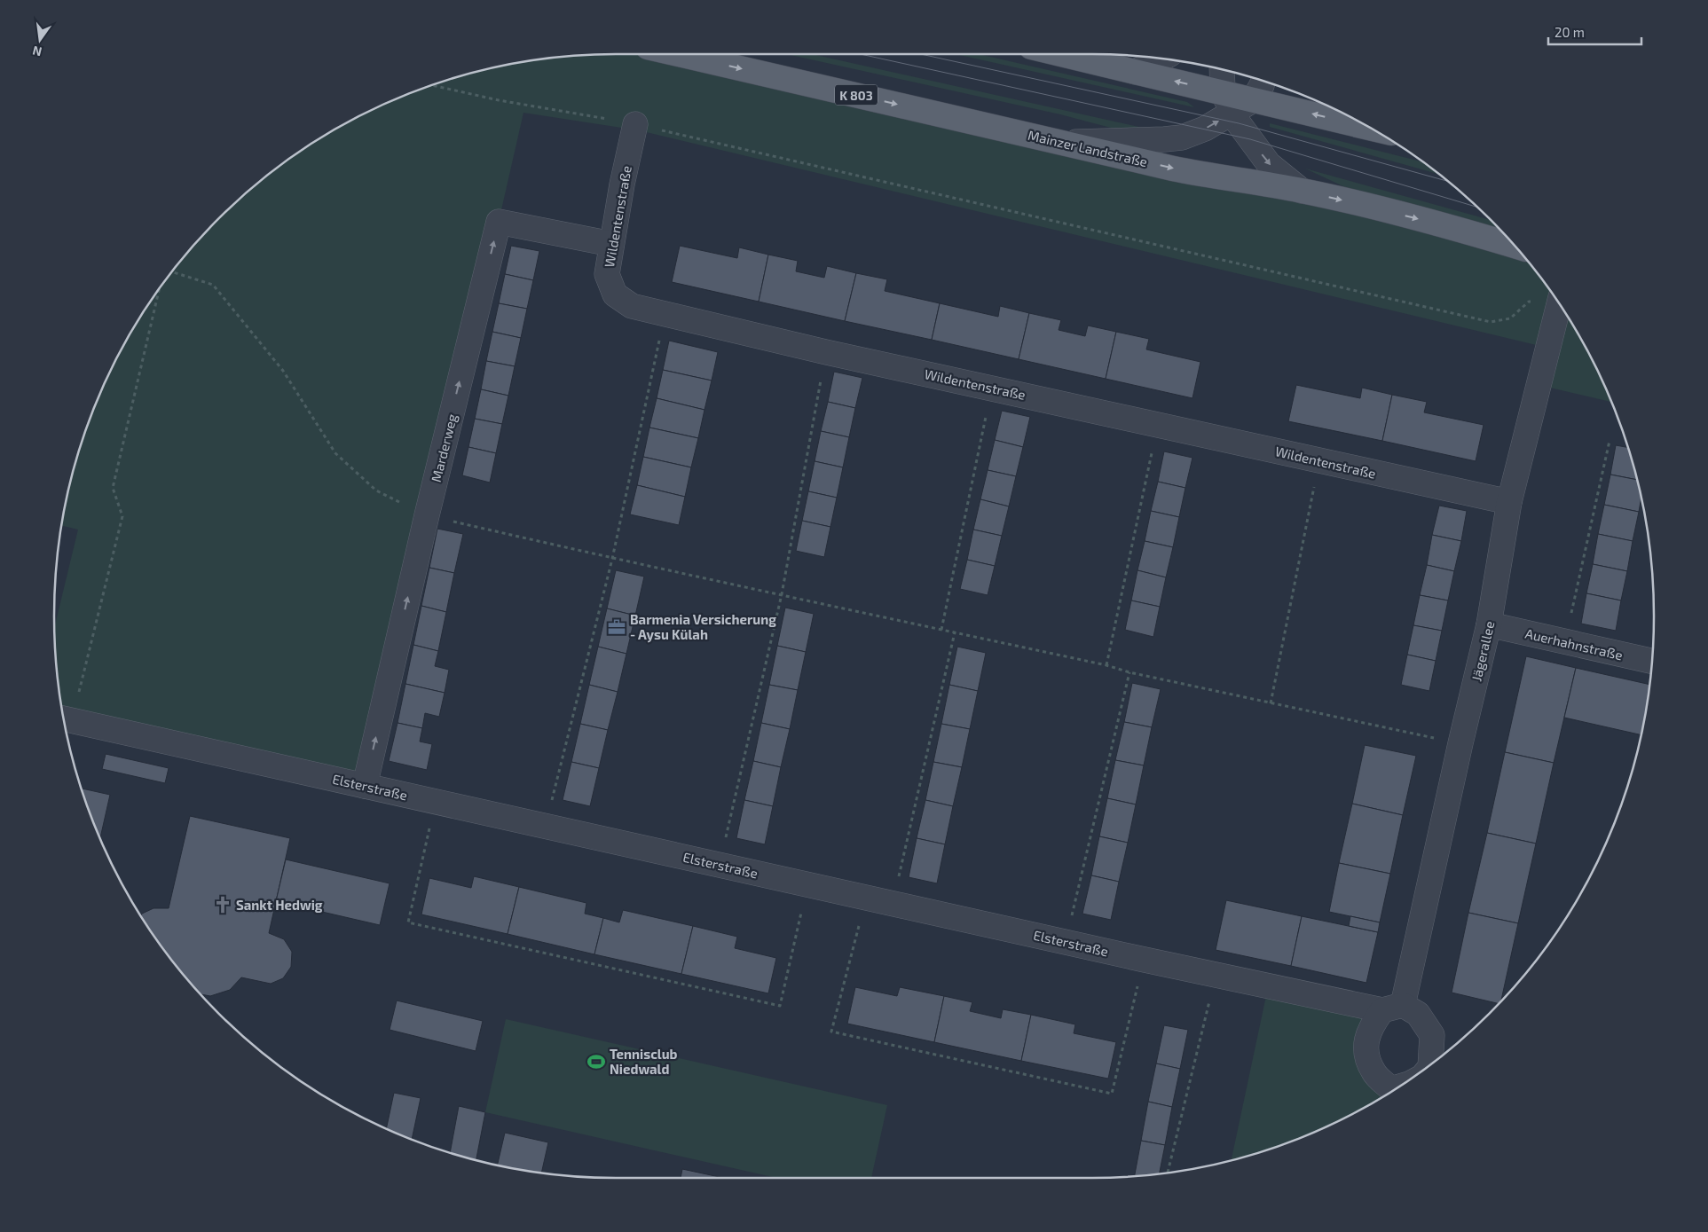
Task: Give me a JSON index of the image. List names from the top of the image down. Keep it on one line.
{"streets":{"main road":["K 803","Mainzer Landstraße"],"street":["Wildentenstraße","Marderweg","Auerhahnstraße","Jägerallee","Elsterstraße"]},"crossings":[["Wildentenstraße","Marderweg"],["Wildentenstraße","Jägerallee"],["Marderweg","Elsterstraße"],["Auerhahnstraße","Jägerallee"],["Jägerallee","Elsterstraße"]],"one_way":["Marderweg"],"places":{"office":["Barmenia Versicherung - Aysu Külah"],"church":["Sankt Hedwig"],"sports":["Tennisclub Niedwald"]},"scale_bar":"20 m","north":"bottom"}
